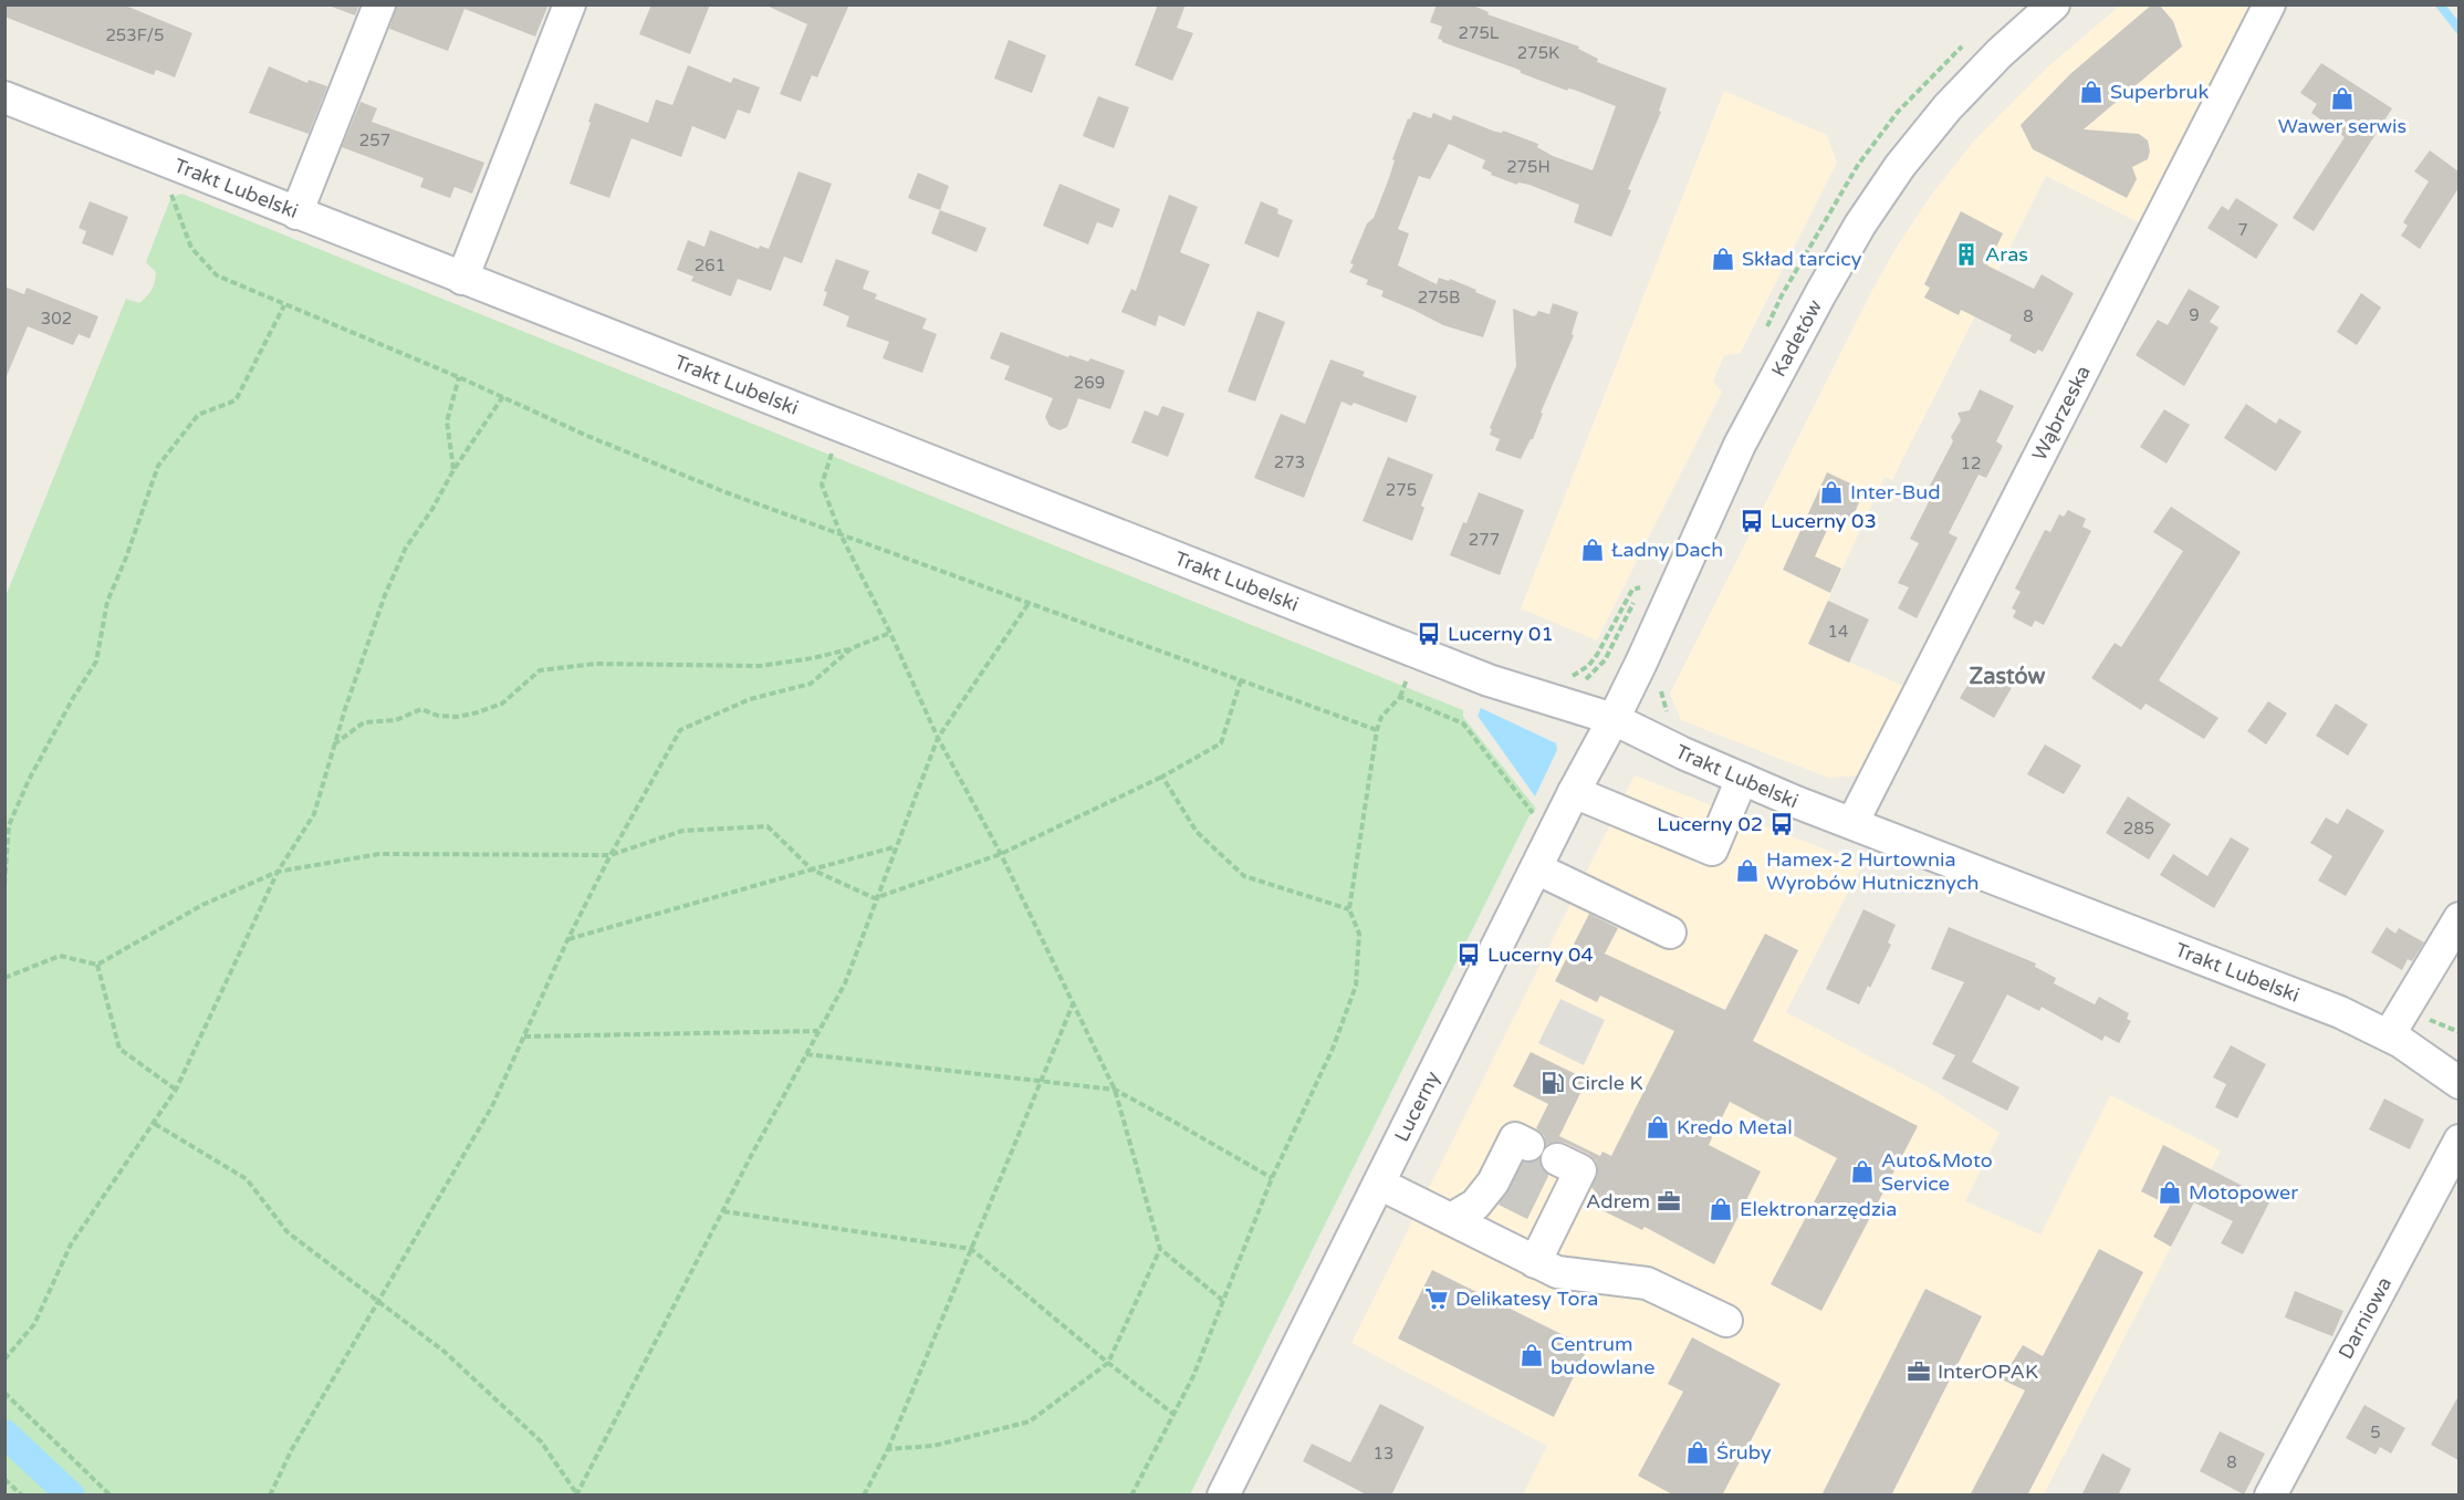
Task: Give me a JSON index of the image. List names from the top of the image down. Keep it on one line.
{"streets":{"street":["Trakt Lubelski","Kadetów","Wąbrzeska","Lucerny","Darniowa"]},"crossings":[["Trakt Lubelski","Kadetów"],["Trakt Lubelski","Wąbrzeska"],["Trakt Lubelski","Lucerny"],["Kadetów","Lucerny"]],"districts":["Zastów"],"places":{"shop":["Superbruk","Wawer serwis","Skład tarcicy","Inter-Bud","Ładny Dach","Hamex-2 Hurtownia Wyrobów Hutnicznych","Kredo Metal","Auto&Moto Service","Motopower","Elektronarzędzia","Centrum budowlane","Śruby"],"building":["Aras"],"bus stop":["Lucerny 03","Lucerny 01","Lucerny 02","Lucerny 04"],"fuel station":["Circle K"],"office":["Adrem","InterOPAK"],"supermarket":["Delikatesy Tora"]},"house_numbers":["275L","253F/5","275K","257","275H","7","261","275B","9","8","302","269","273","12","275","277","14","285","5","13","8"]}
